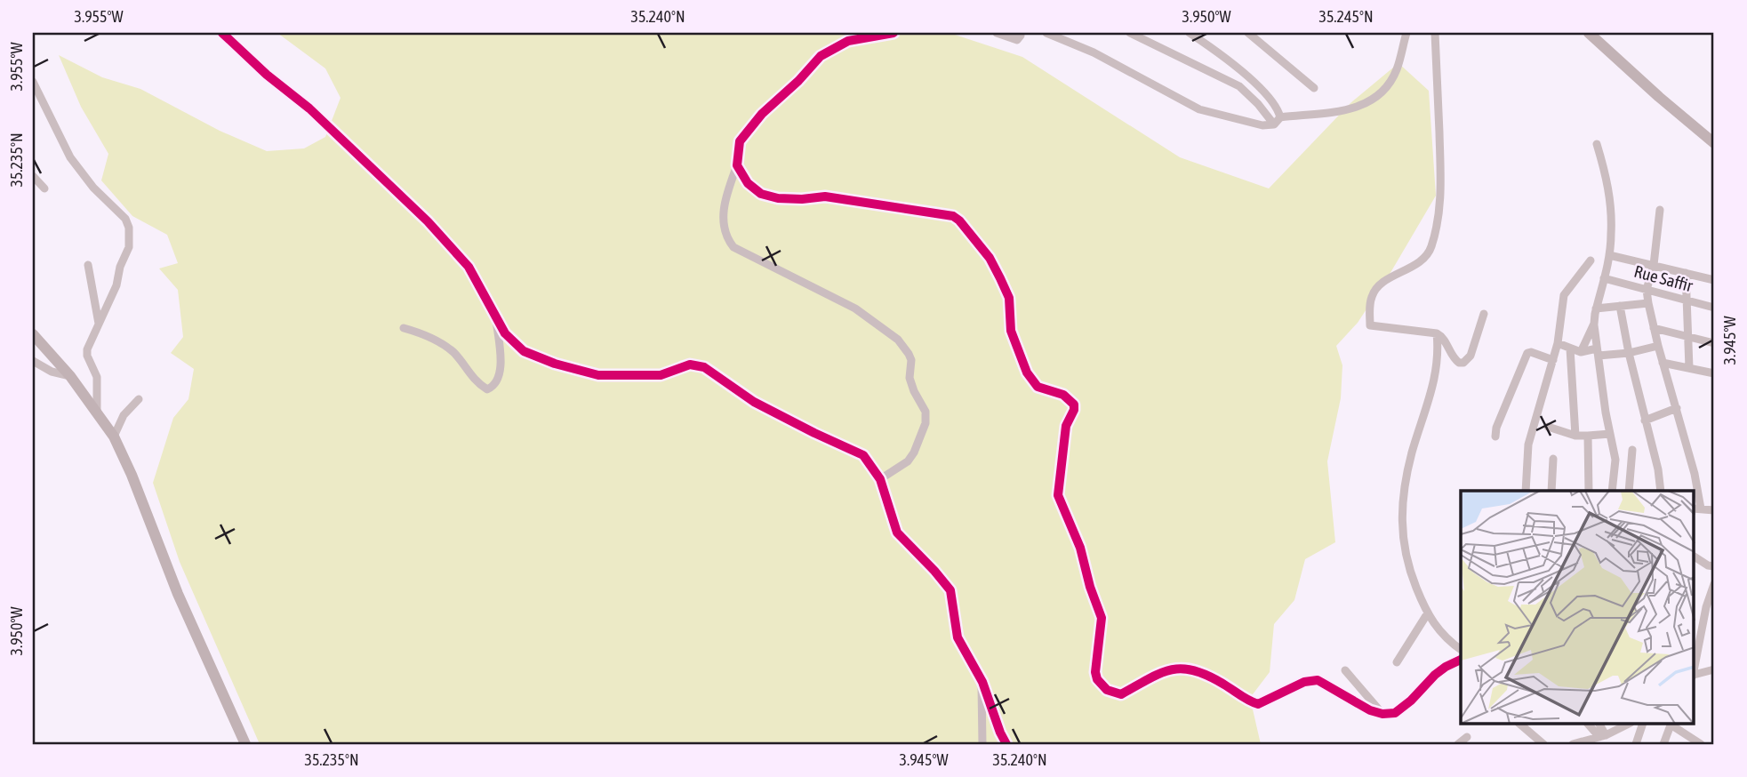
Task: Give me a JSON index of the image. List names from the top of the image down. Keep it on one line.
{"streets":{"street":["Rue Saffir"]},"coordinates":["3.955°W","35.240°N","3.950°W","35.245°N","35.235°N","3.945°W"]}
